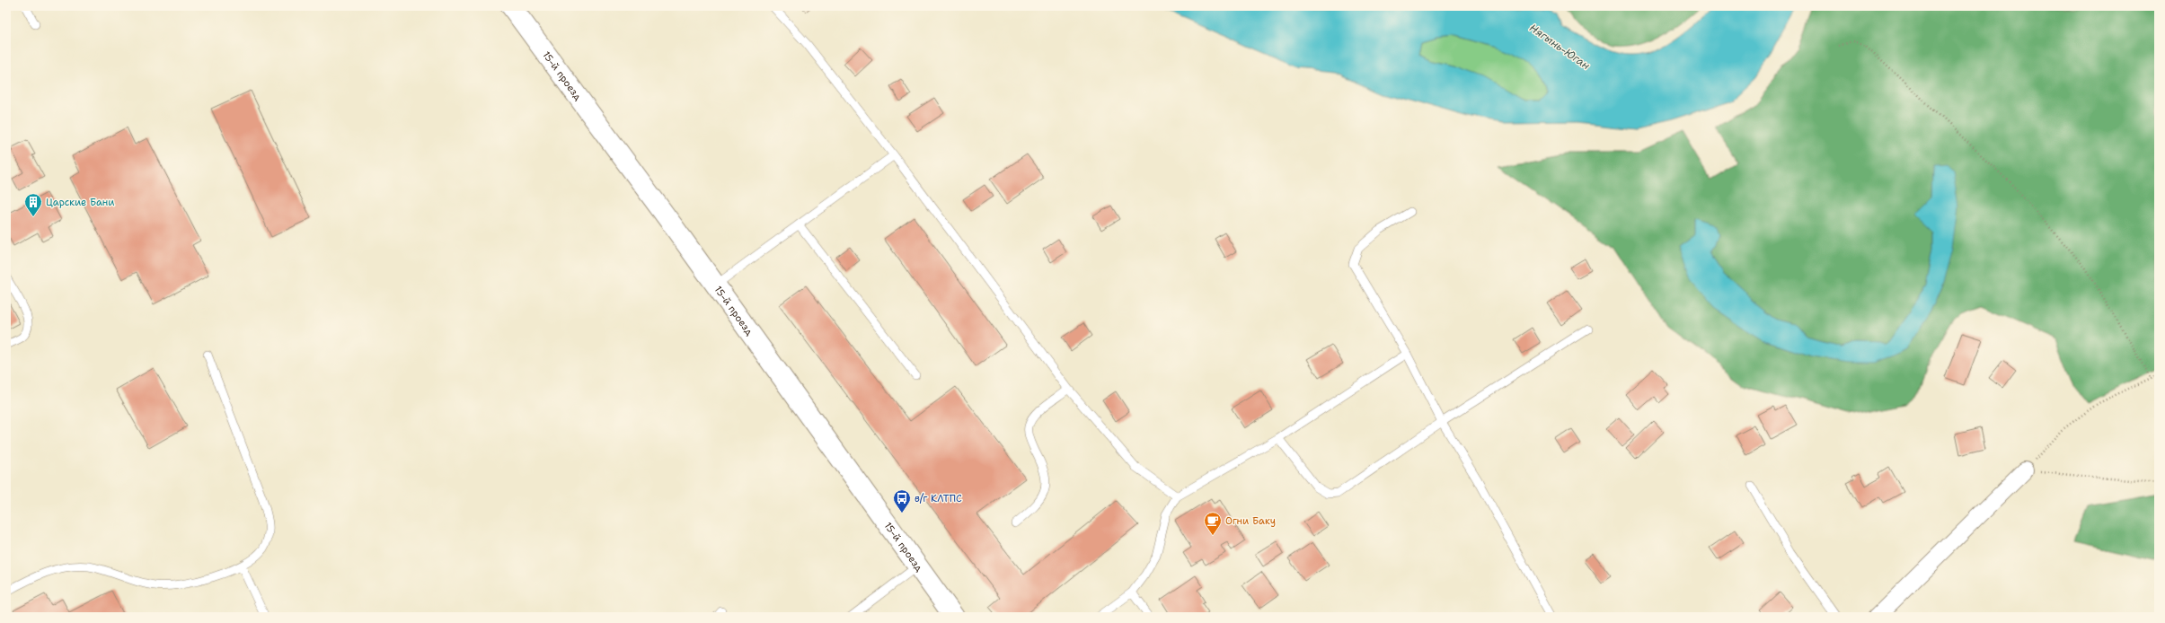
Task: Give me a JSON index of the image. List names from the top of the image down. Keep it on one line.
{"streets":{"main road":["15-й проезд"]},"water":["Нягынь-Юган"],"places":{"building":["Царские Бани"],"bus stop":["в/г КЛТПС"],"cafe":["Огни Баку"]}}
